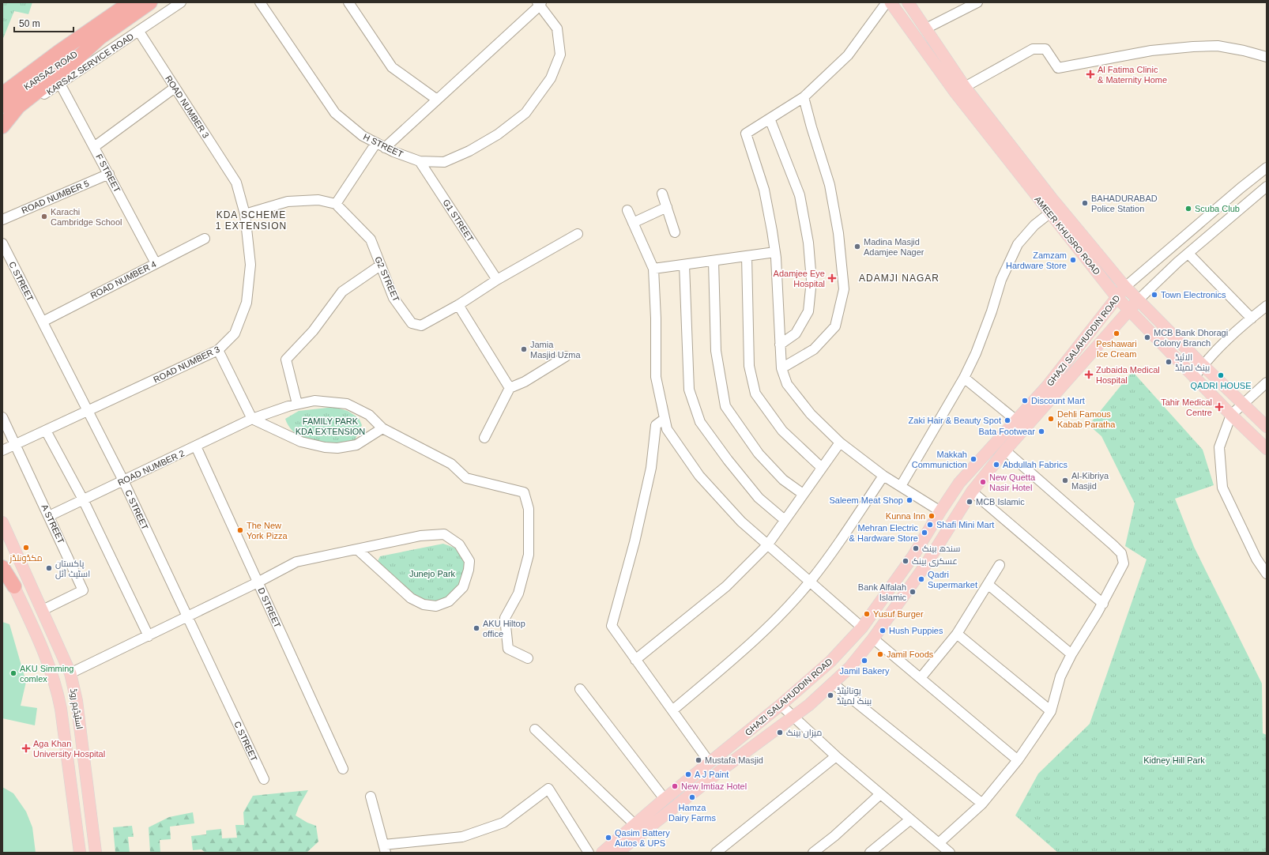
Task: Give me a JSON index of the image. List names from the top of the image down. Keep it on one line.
{"streets":{"highway":["KARSAZ ROAD"],"main road":["AMEER KHUSRO ROAD","GHAZI SALAHUDDIN ROAD","اسٹیڈیم روڈ"],"street":["KARSAZ SERVICE ROAD","ROAD NUMBER 3","H STREET","F STREET","ROAD NUMBER 5","G1 STREET","G2 STREET","ROAD NUMBER 4","C STREET","ROAD NUMBER 2","A STREET","D STREET"]},"crossings":[["KARSAZ SERVICE ROAD","ROAD NUMBER 3"],["KARSAZ SERVICE ROAD","F STREET"],["ROAD NUMBER 3","C STREET"],["ROAD NUMBER 3","A STREET"],["H STREET","G1 STREET"],["F STREET","ROAD NUMBER 5"],["F STREET","ROAD NUMBER 4"],["G1 STREET","G2 STREET"],["AMEER KHUSRO ROAD","GHAZI SALAHUDDIN ROAD"],["ROAD NUMBER 4","C STREET"],["C STREET","ROAD NUMBER 2"],["ROAD NUMBER 2","A STREET"],["ROAD NUMBER 2","D STREET"],["A STREET","اسٹیڈیم روڈ"]],"districts":["KDA SCHEME 1 EXTENSION","ADAMJI NAGAR"],"parks":["FAMILY PARK KDA EXTENSION","Junejo Park","Kidney Hill Park"],"places":{"health":["Al Fatima Clinic & Maternity Home","Adamjee Eye Hospital","Zubaida Medical Hospital","Tahir Medical Centre","Aga Khan University Hospital"],"other":["BAHADURABAD Police Station","Scuba Club","Karachi Cambridge School","Madina Masjid Adamjee Nager","Zamzam Hardware Store","Town Electronics","Peshawari Ice Cream","MCB Bank Dhoragi Colony Branch","Jamia Masjid Uzma","الائیڈ بینک لمیٹڈ","QADRI HOUSE","Discount Mart","Dehli Famous Kabab Paratha","Zaki Hair & Beauty Spot","Bata Footwear","Makkah Communiction","Abdullah Fabrics","Al-Kibriya Masjid","New Quetta Nasir Hotel","Saleem Meat Shop","MCB Islamic","Kunna Inn","Shafi Mini Mart","The New York Pizza","Mehran Electric & Hardware Store","مکڈونلڈز","سندھ بینک","عسکری بینک","پاکستان اسٹیٹ آئل","Qadri Supermarket","Bank Alfalah Islamic","Yusuf Burger","AKU Hiltop office","Hush Puppies","Jamil Foods","Jamil Bakery","AKU Simming comlex","یونائیٹڈ بینک لمیٹڈ","میزان بینک","Mustafa Masjid","A J Paint","New Imtiaz Hotel","Hamza Dairy Farms","Qasim Battery Autos & UPS"]},"scale_bar":"50 m"}
